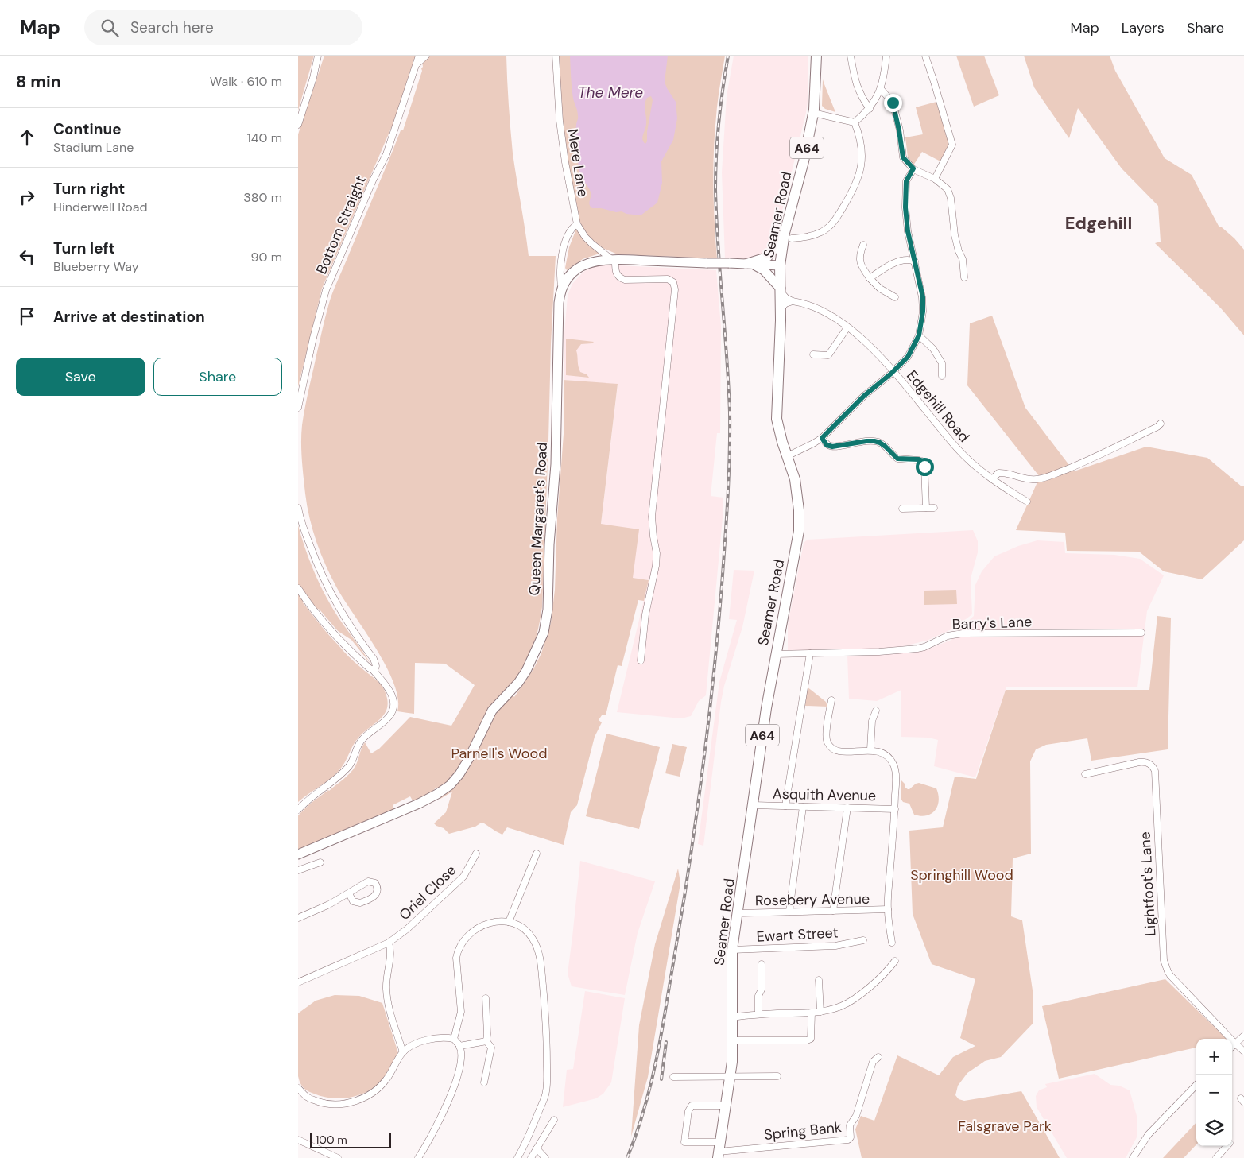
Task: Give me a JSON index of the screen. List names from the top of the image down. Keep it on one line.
{"streets":{"highway":["A64","Seamer Road"],"main road":["Queen Margaret's Road"],"street":["Mere Lane","Bottom Straight","Edgehill Road","Barry's Lane","Asquith Avenue","Lightfoot's Lane","Oriel Close","Rosebery Avenue","Ewart Street","Spring Bank"]},"crossings":[["Mere Lane","Queen Margaret's Road"],["Seamer Road","Edgehill Road"],["Seamer Road","Queen Margaret's Road"],["Seamer Road","Barry's Lane"],["Seamer Road","Asquith Avenue"],["Seamer Road","Rosebery Avenue"],["Seamer Road","Ewart Street"],["Seamer Road","Spring Bank"]],"districts":["Edgehill"],"water":["The Mere"],"parks":["Parnell's Wood","Springhill Wood","Falsgrave Park"],"scale_bar":"100 m","page":{"header":"Map","search":"Search here","nav":["Map","Layers","Share"],"heading":["8 min","Walk · 610 m"],"list":[["Continue","Stadium Lane","140 m"],["Turn right","Hinderwell Road","380 m"],["Turn left","Blueberry Way","90 m"],"Arrive at destination"],"buttons":["Save","Share"],"map_buttons":["+","−"],"scale":"100 m"}}
